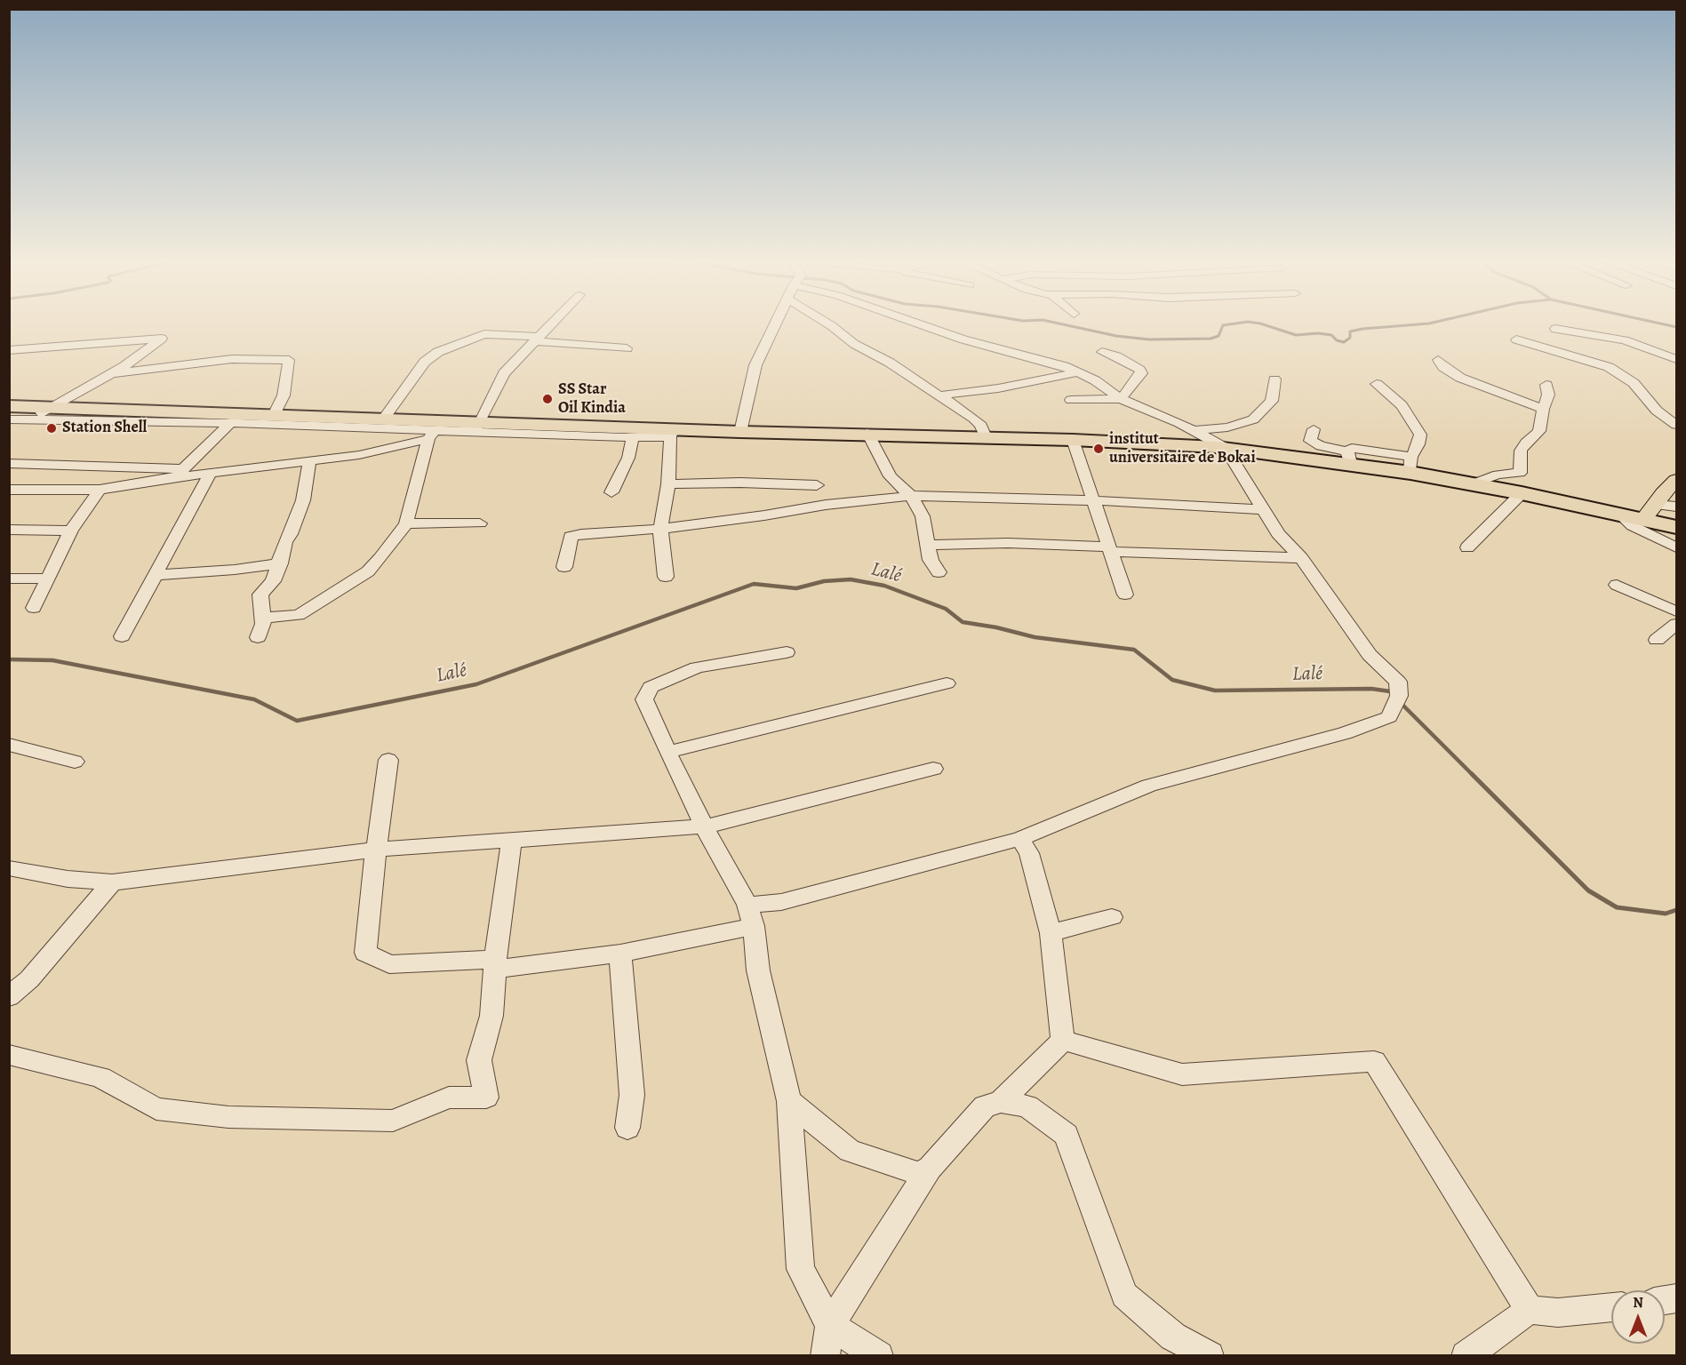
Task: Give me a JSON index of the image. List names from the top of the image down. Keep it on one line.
{"water":["Lalé"],"places":["SS Star Oil Kindia","Station Shell","institut universitaire de Bokai"],"north":"top"}
